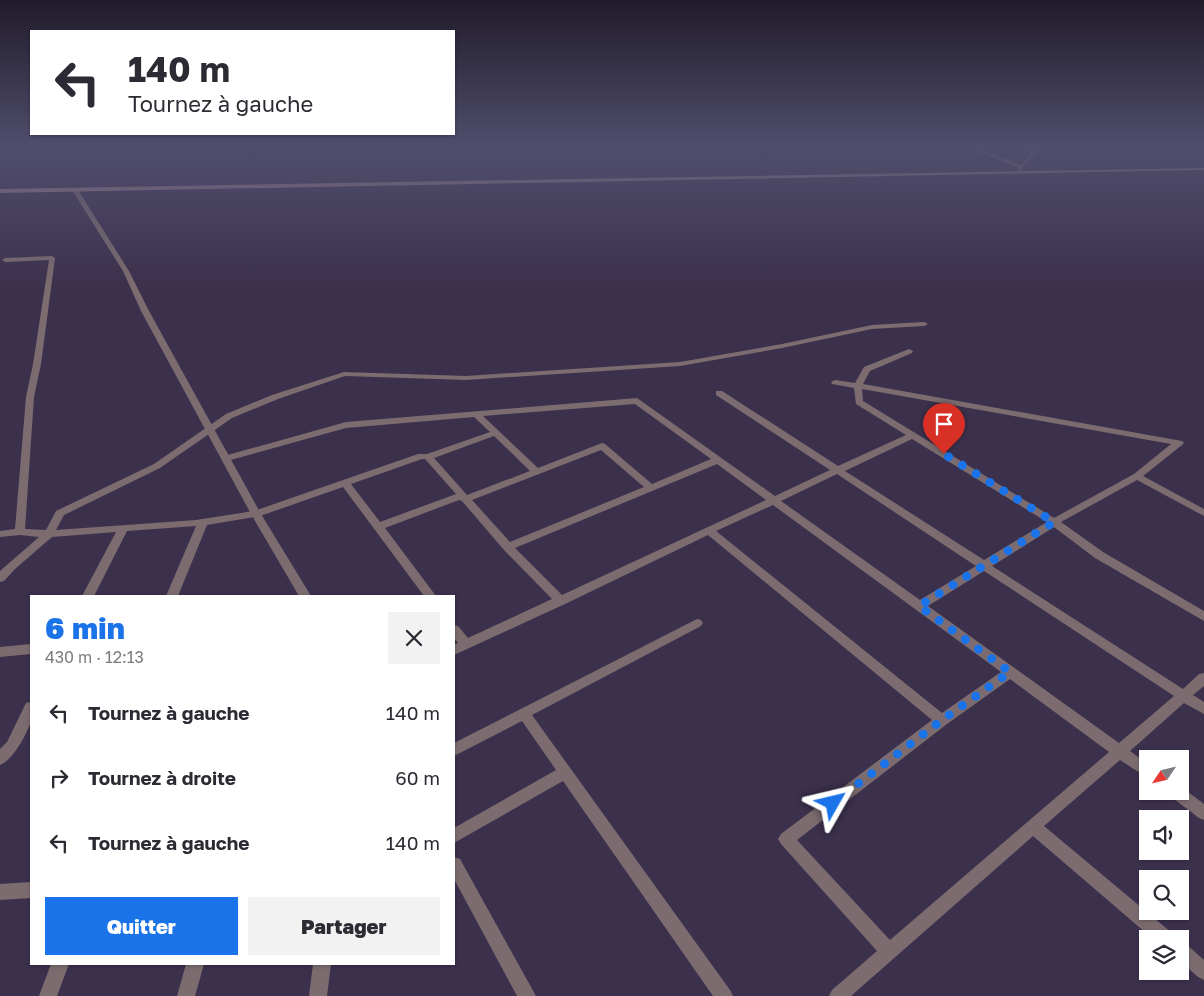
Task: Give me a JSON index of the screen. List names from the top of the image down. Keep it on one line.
{"north":"bottom left","page":{"turn":["140 m","Tournez à gauche"],"heading":["6 min","430 m · 12:13"],"list":[{"name":"Tournez à gauche","value":"140 m"},{"name":"Tournez à droite","value":"60 m"},{"name":"Tournez à gauche","value":"140 m"}],"buttons":["Quitter","Partager"]}}
